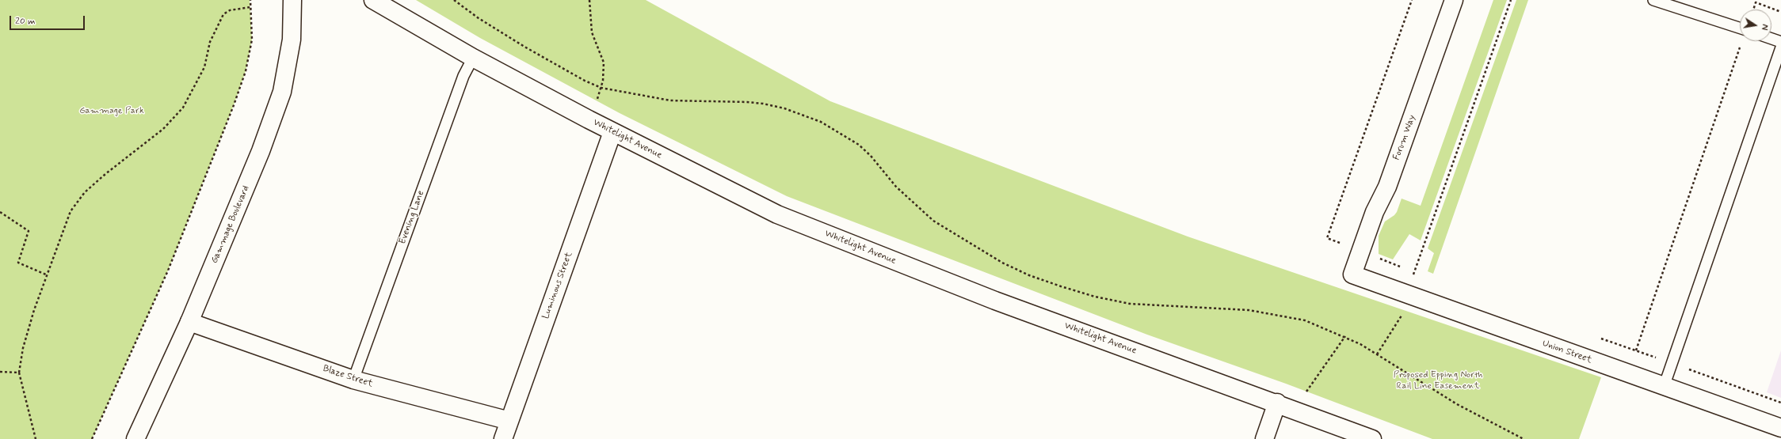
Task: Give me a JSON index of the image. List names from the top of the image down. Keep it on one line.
{"streets":{"street":["Forum Way","Whitelight Avenue","Gammage Boulevard","Luminous Street","Union Street","Blaze Street"],"lane":["Evening Lane"]},"crossings":[["Forum Way","Union Street"],["Whitelight Avenue","Evening Lane"],["Whitelight Avenue","Luminous Street"],["Evening Lane","Blaze Street"],["Gammage Boulevard","Blaze Street"],["Luminous Street","Blaze Street"]],"parks":["Gammage Park","Proposed Epping North Rail Line Easement"],"scale_bar":"20 m","north":"right"}
